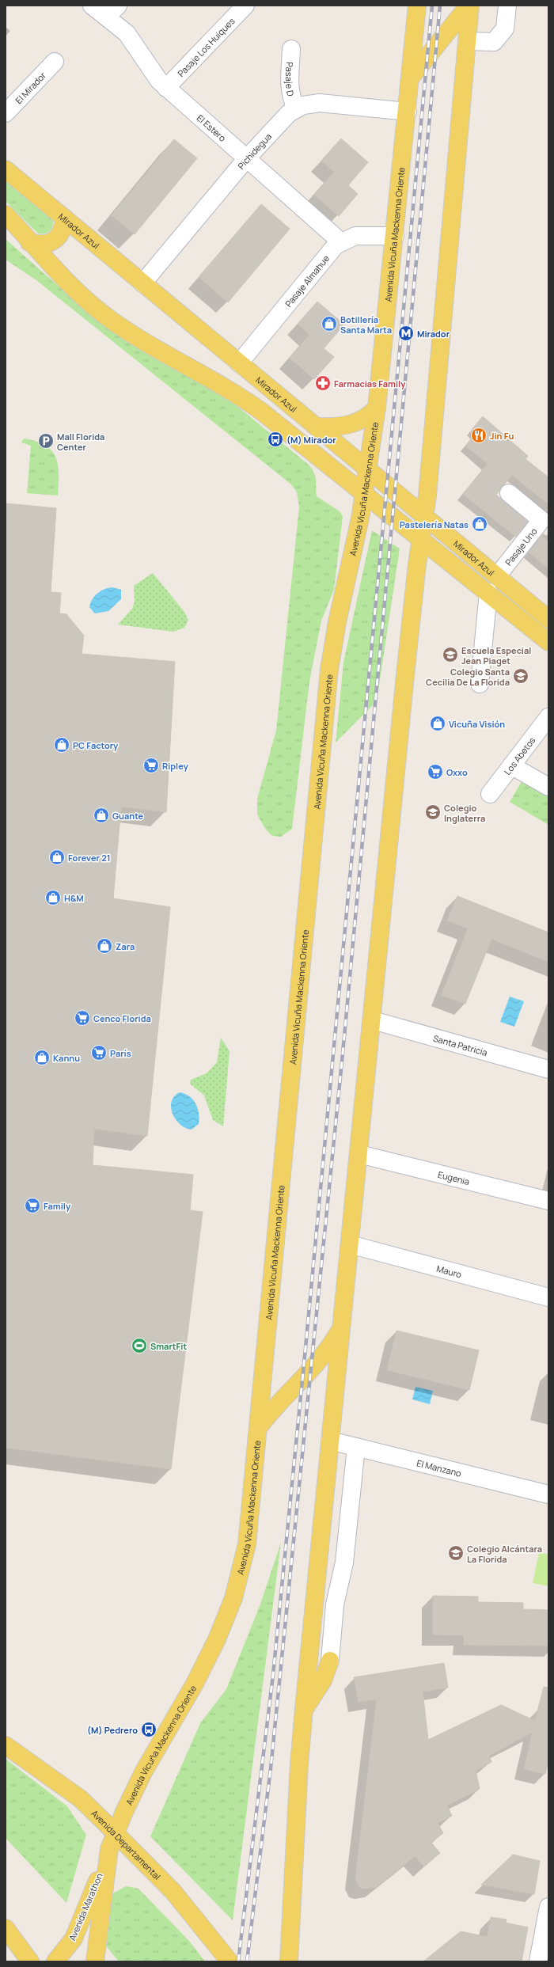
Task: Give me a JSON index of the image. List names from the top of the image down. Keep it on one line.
{"streets":{"main road":["Mirador Azul","Avenida Vicuña Mackenna Oriente","Avenida Departamental","Avenida Marathon"],"street":["Pasaje Los Huiques","Pasaje D","El Mirador","El Estero","Pichidegua","Pasaje Almahue","Pasaje Uno","Los Abetos","Santa Patricia","Eugenia","Mauro","El Manzano"]},"crossings":[["Pasaje Los Huiques","El Estero"],["Pasaje D","Pichidegua"],["El Estero","Pichidegua"],["El Estero","Pasaje Almahue"],["Pichidegua","Mirador Azul"],["Pichidegua","Avenida Vicuña Mackenna Oriente"],["Mirador Azul","Avenida Vicuña Mackenna Oriente"],["Mirador Azul","Pasaje Almahue"],["Mirador Azul","Pasaje Uno"],["Avenida Vicuña Mackenna Oriente","Pasaje Almahue"],["Avenida Vicuña Mackenna Oriente","Avenida Departamental"],["Avenida Vicuña Mackenna Oriente","Avenida Marathon"],["Avenida Departamental","Avenida Marathon"]],"places":{"shop":["Botillería Santa Marta","Pastelería Natas","Vicuña Visión","PC Factory","Guante","Forever 21","H&M","Zara","Kannu"],"metro station":["Mirador"],"pharmacy":["Farmacias Family"],"restaurant":["Jin Fu"],"bus stop":["(M) Mirador","(M) Pedrero"],"parking":["Mall Florida Center"],"school or university":["Escuela Especial Jean Piaget","Colegio Santa Cecilia De La Florida","Colegio Inglaterra","Colegio Alcántara La Florida"],"supermarket":["Ripley","Oxxo","Cenco Florida","París","Family"],"sports":["SmartFit"]}}
